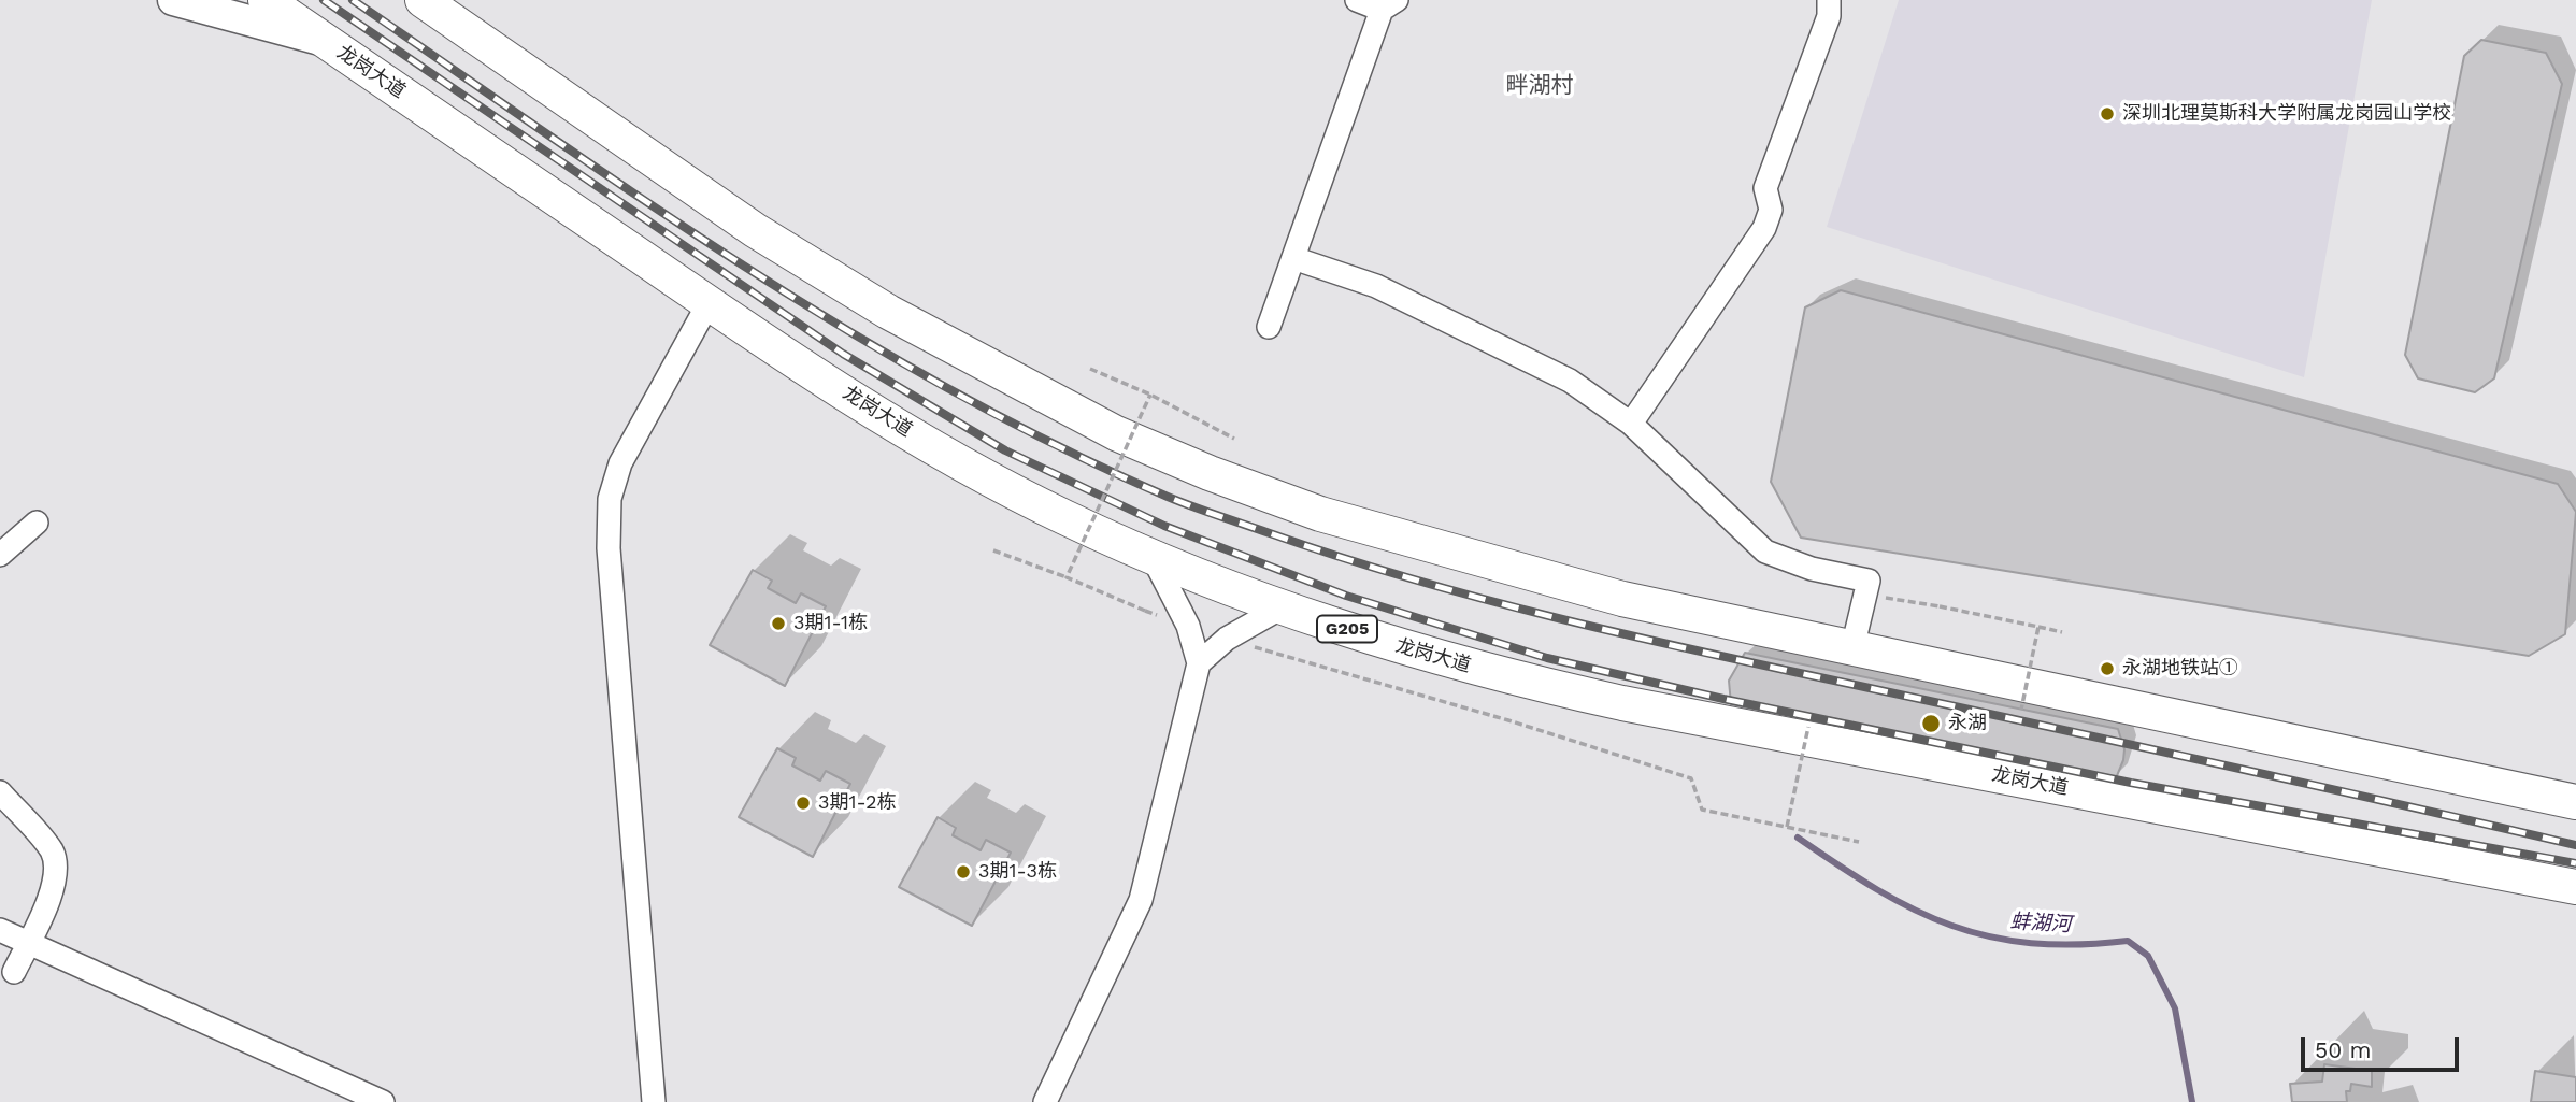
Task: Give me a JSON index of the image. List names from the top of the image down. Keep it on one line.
{"streets":{"highway":["龙岗大道","G205"]},"districts":["畔湖村"],"water":["蚌湖河"],"places":["深圳北理莫斯科大学附属龙岗园山学校","3期1-1栋","永湖地铁站①","永湖","3期1-2栋","3期1-3栋"],"scale_bar":"50 m"}
